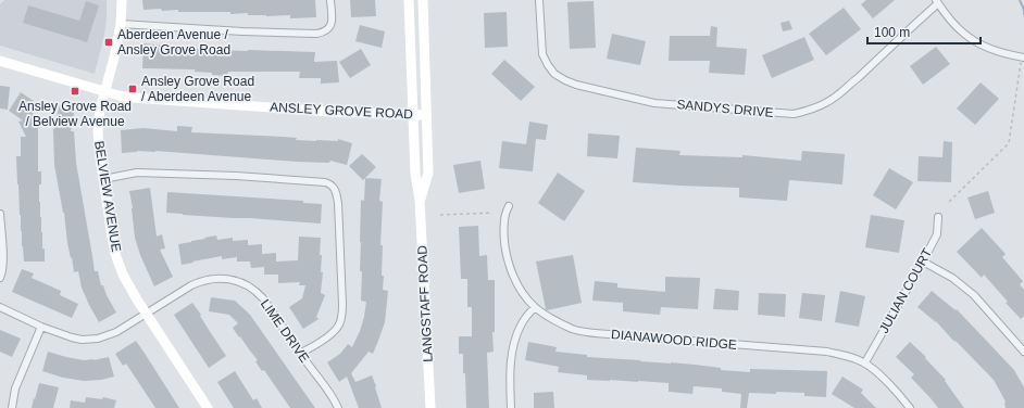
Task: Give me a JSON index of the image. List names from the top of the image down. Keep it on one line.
{"streets":{"street":["SANDYS DRIVE","ANSLEY GROVE ROAD","BELVIEW AVENUE","JULIAN COURT","LANGSTAFF ROAD","LIME DRIVE","DIANAWOOD RIDGE"]},"crossings":[["ANSLEY GROVE ROAD","BELVIEW AVENUE"],["ANSLEY GROVE ROAD","LANGSTAFF ROAD"],["BELVIEW AVENUE","LIME DRIVE"],["JULIAN COURT","DIANAWOOD RIDGE"]],"places":{"transit":["Aberdeen Avenue / Ansley Grove Road","Ansley Grove Road / Aberdeen Avenue","Ansley Grove Road / Belview Avenue"]},"scale_bar":"100 m"}
